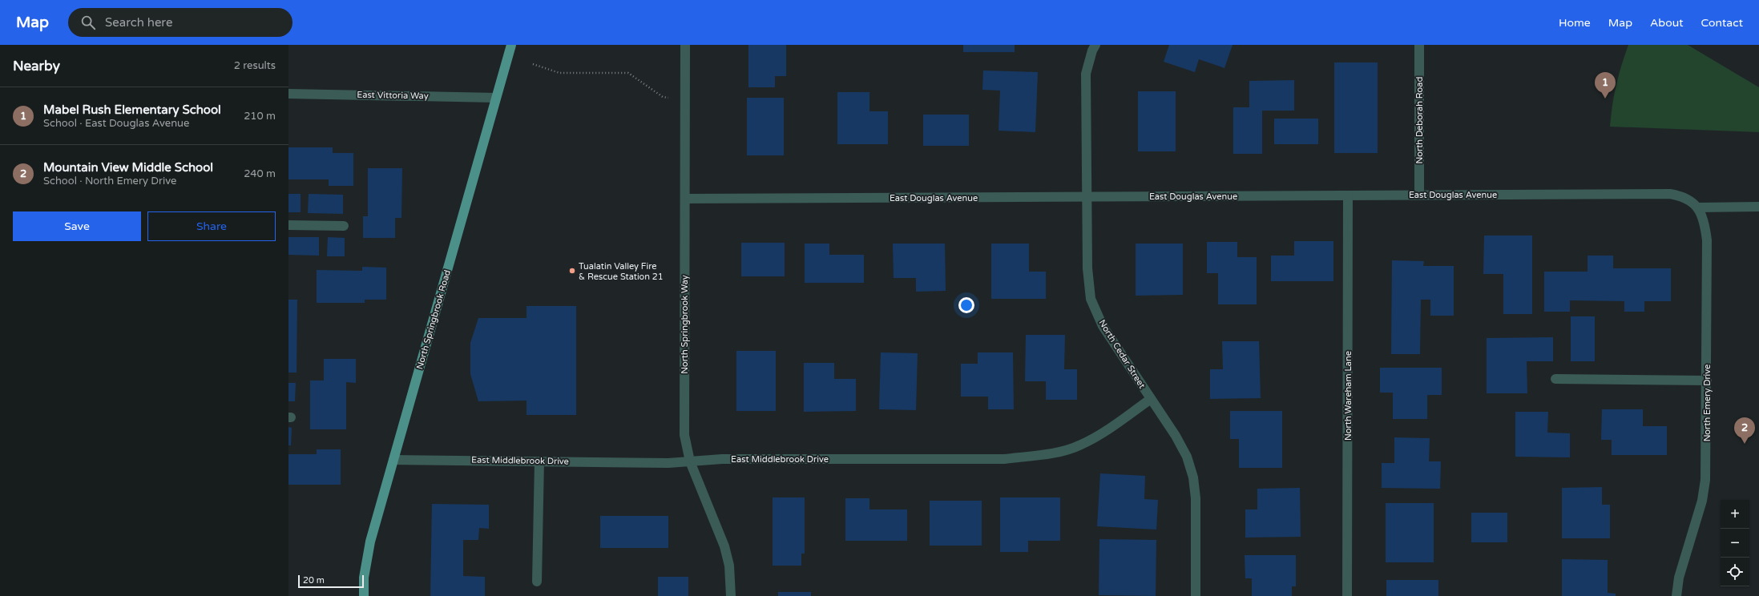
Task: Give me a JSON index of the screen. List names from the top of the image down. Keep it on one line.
{"streets":{"main road":["North Springbrook Road"],"street":["East Vittoria Way","North Deborah Road","East Douglas Avenue","North Springbrook Way","North Cedar Street","North Wareham Lane","North Emery Drive","East Middlebrook Drive"]},"crossings":[["East Vittoria Way","North Springbrook Road"],["North Deborah Road","East Douglas Avenue"],["East Douglas Avenue","North Springbrook Way"],["East Douglas Avenue","North Cedar Street"],["East Douglas Avenue","North Wareham Lane"],["East Douglas Avenue","North Emery Drive"],["North Springbrook Road","East Middlebrook Drive"],["North Springbrook Way","East Middlebrook Drive"],["North Cedar Street","East Middlebrook Drive"]],"places":["Tualatin Valley Fire & Rescue Station 21"],"scale_bar":"20 m","page":{"header":"Map","search":"Search here","nav":["Home","Map","About","Contact"],"heading":["Nearby","2 results"],"pins":["1","2"],"list":[{"mark":"1","name":"Mabel Rush Elementary School","note":"School · East Douglas Avenue","value":"210 m"},{"mark":"2","name":"Mountain View Middle School","note":"School · North Emery Drive","value":"240 m"}],"buttons":["Save","Share"],"map_buttons":["+","−"],"scale":"20 m"}}
